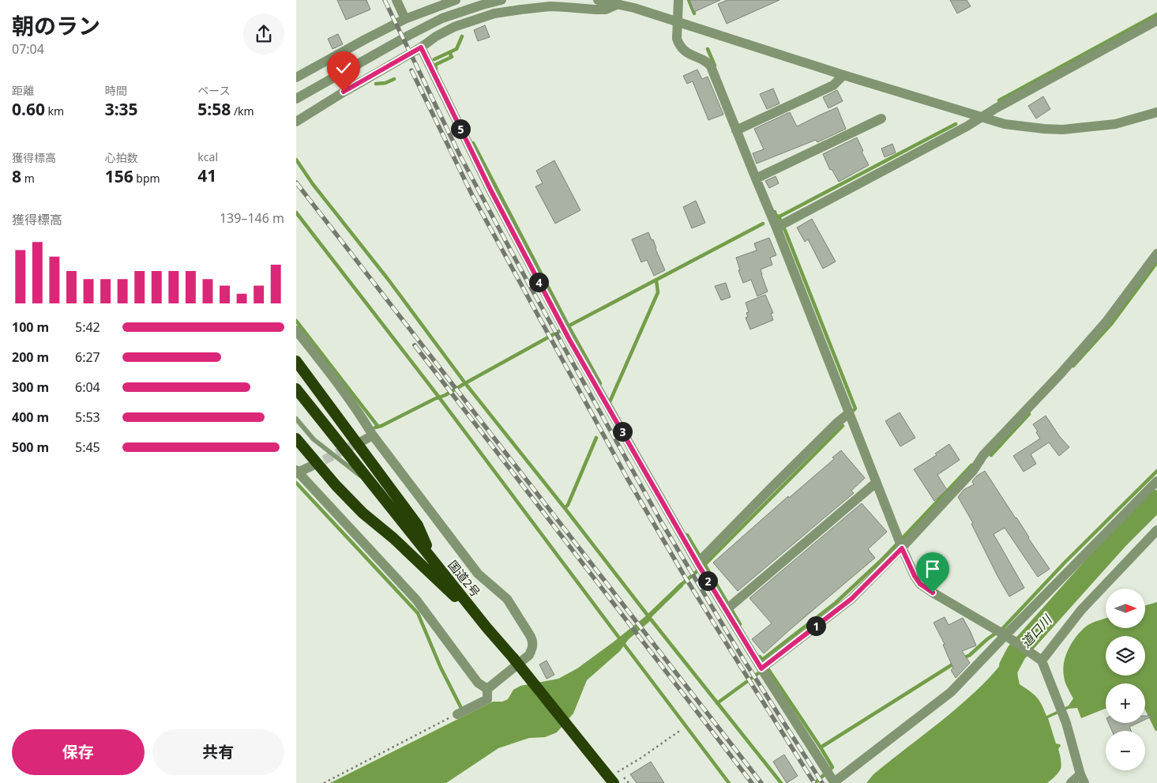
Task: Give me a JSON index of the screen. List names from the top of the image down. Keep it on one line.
{"streets":{"highway":["国道2号"]},"water":["道口川"],"north":"right","page":{"heading":["朝のラン","07:04"],"stats":[["距離","0.60 km"],["時間","3:35"],["ペース","5:58 /km"],["獲得標高","8 m"],["心拍数","156 bpm"],["kcal","41"]],"pins":["5","4","3","2","1"],"chart":["獲得標高","139–146 m"],"list":[{"name":"100 m","note":"5:42"},{"name":"200 m","note":"6:27"},{"name":"300 m","note":"6:04"},{"name":"400 m","note":"5:53"},{"name":"500 m","note":"5:45"}],"map_buttons":["+","−"],"buttons":["保存","共有"]}}
